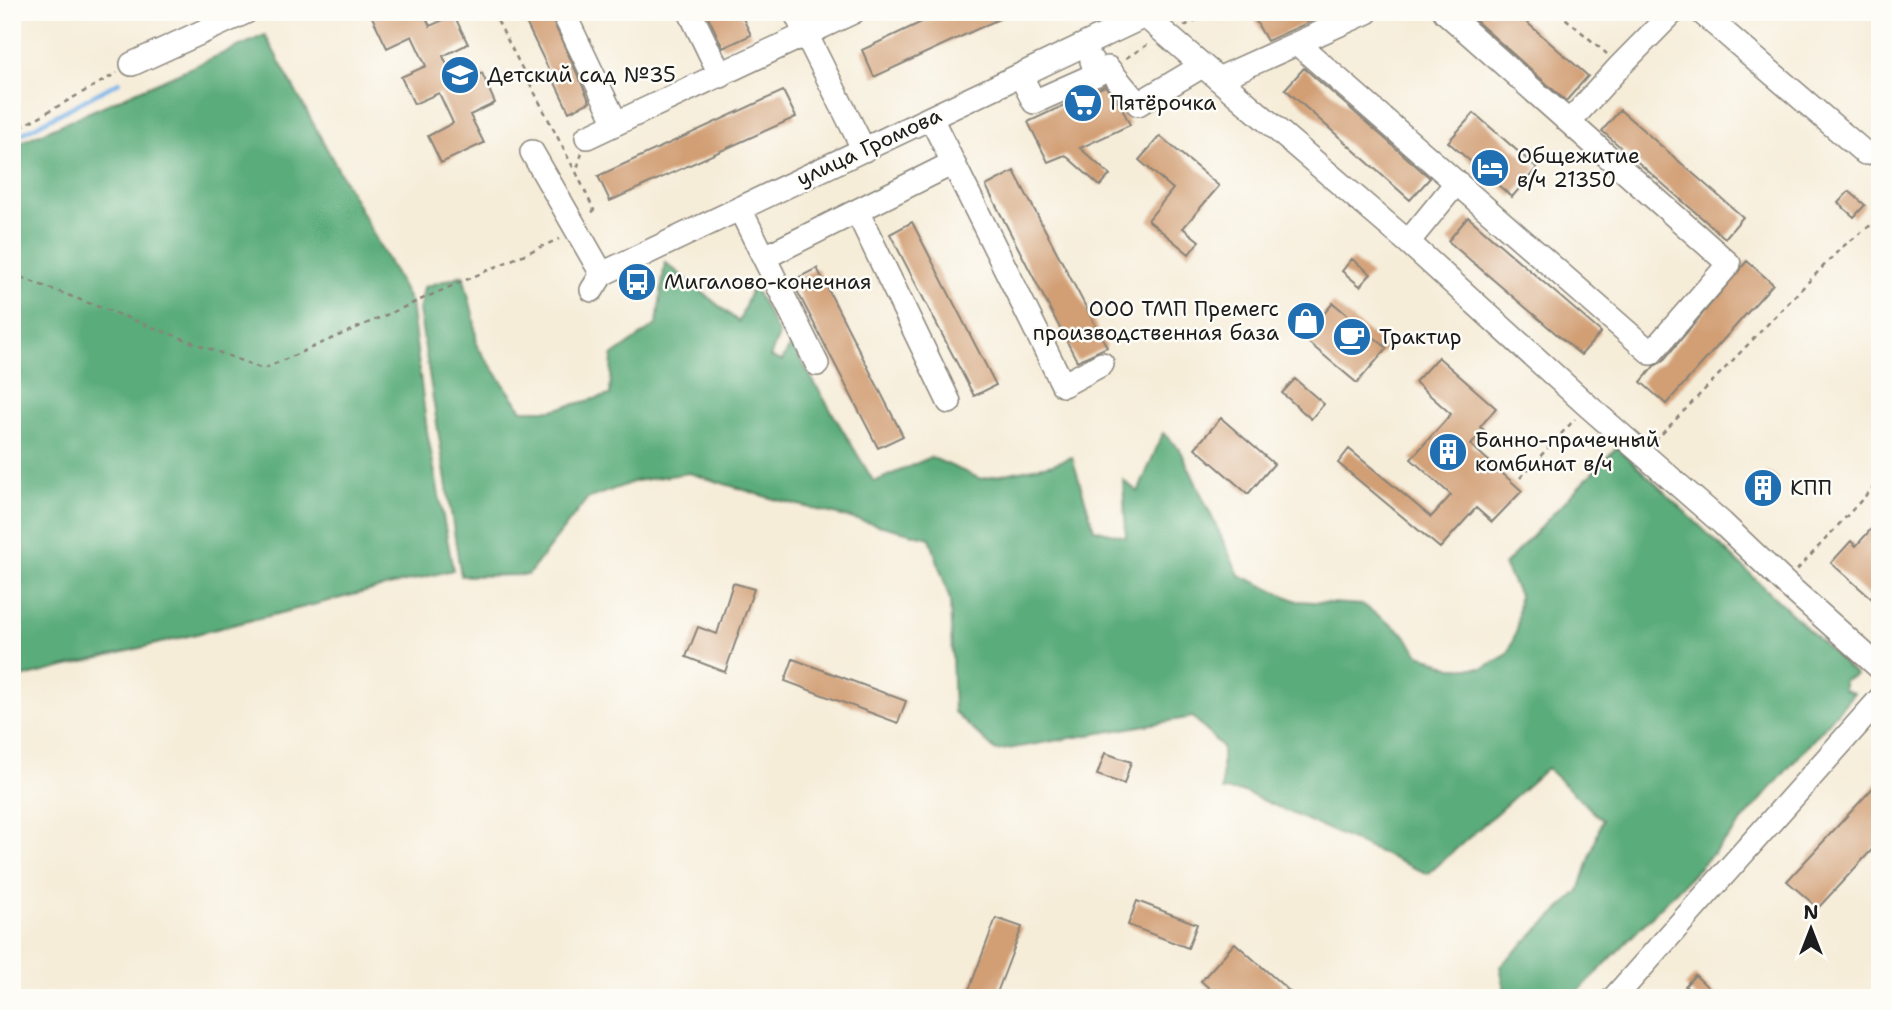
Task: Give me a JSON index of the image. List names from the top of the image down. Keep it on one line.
{"streets":{"street":["улица Громова"]},"places":{"school or university":["Детский сад №35"],"supermarket":["Пятёрочка"],"hotel":["Общежитие в/ч 21350"],"bus stop":["Мигалово-конечная"],"shop":["ООО ТМП Премегс производственная база"],"cafe":["Трактир"],"building":["Банно-прачечный комбинат в/ч","КПП"]},"north":"top"}
